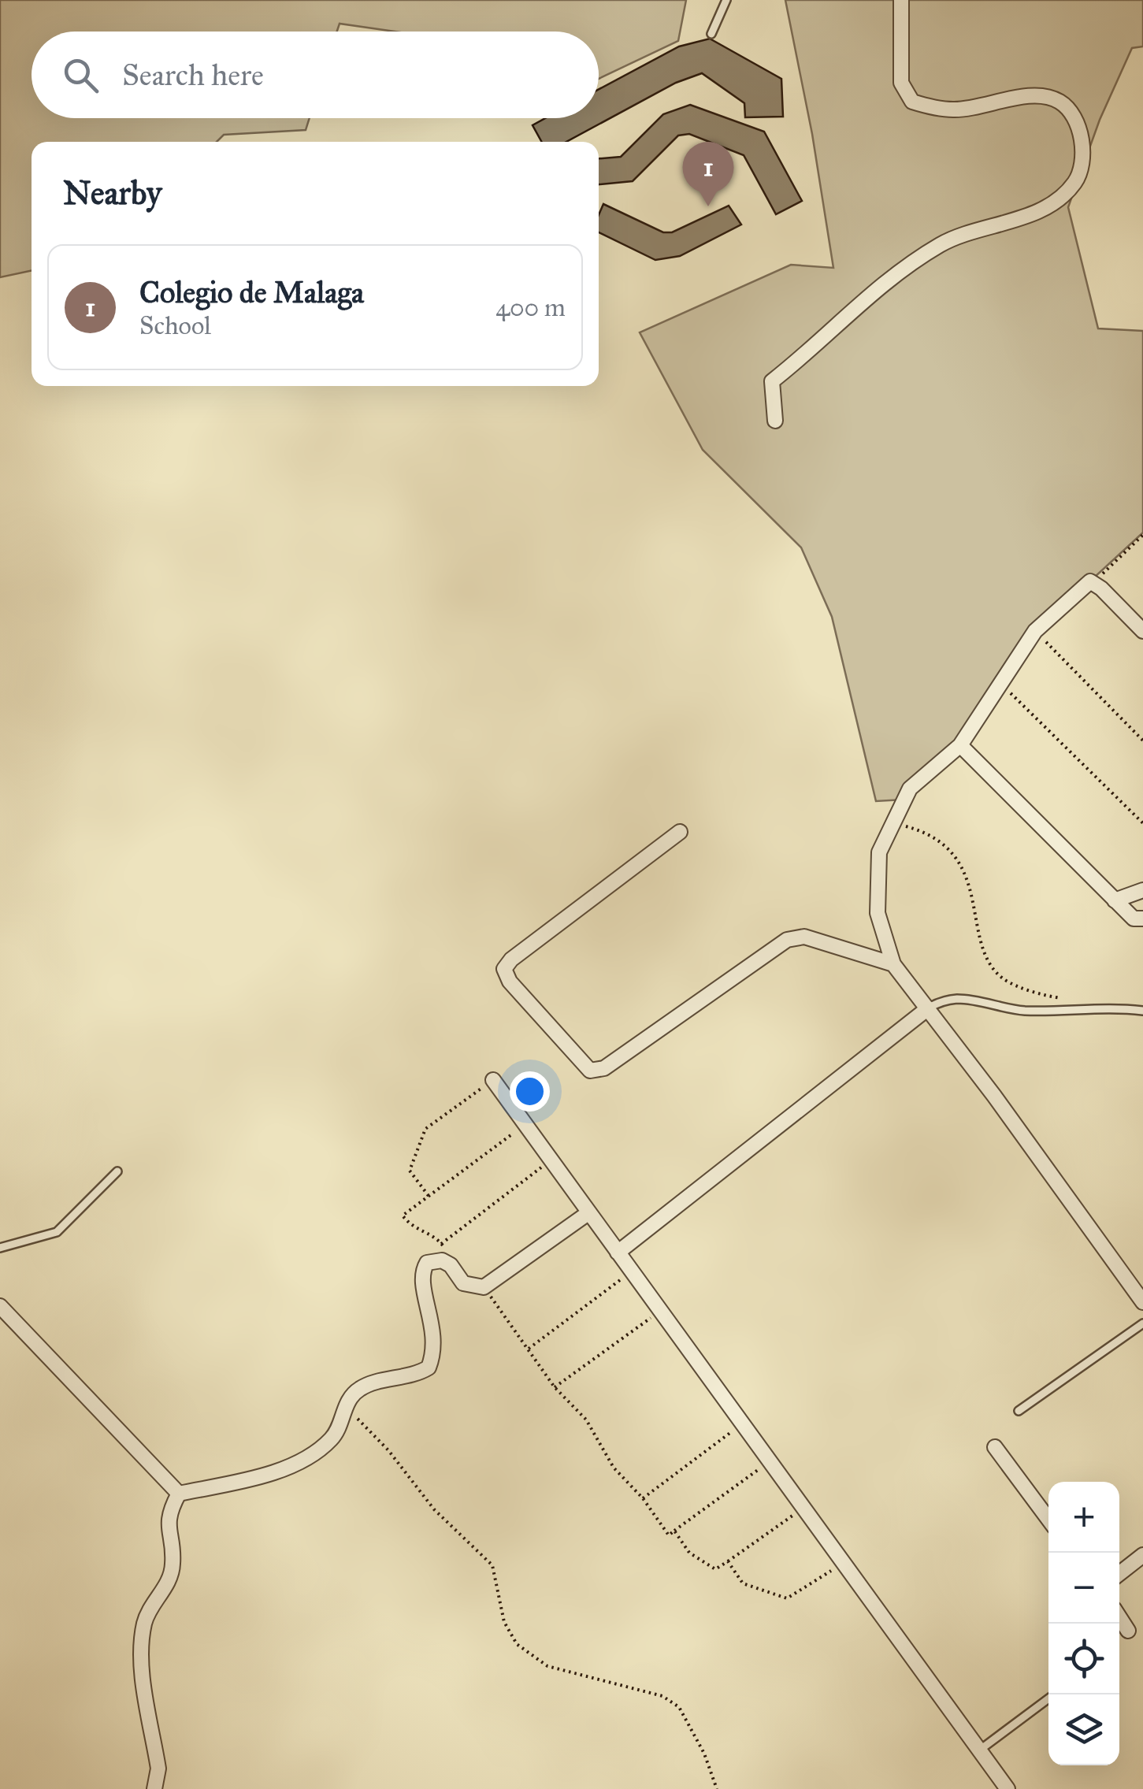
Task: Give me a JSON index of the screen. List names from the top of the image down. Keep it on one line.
{"page":{"search":"Search here","pins":"1","heading":"Nearby","list":[{"mark":"1","name":"Colegio de Malaga","note":"School","value":"400 m"}],"map_buttons":["+","−"]}}
